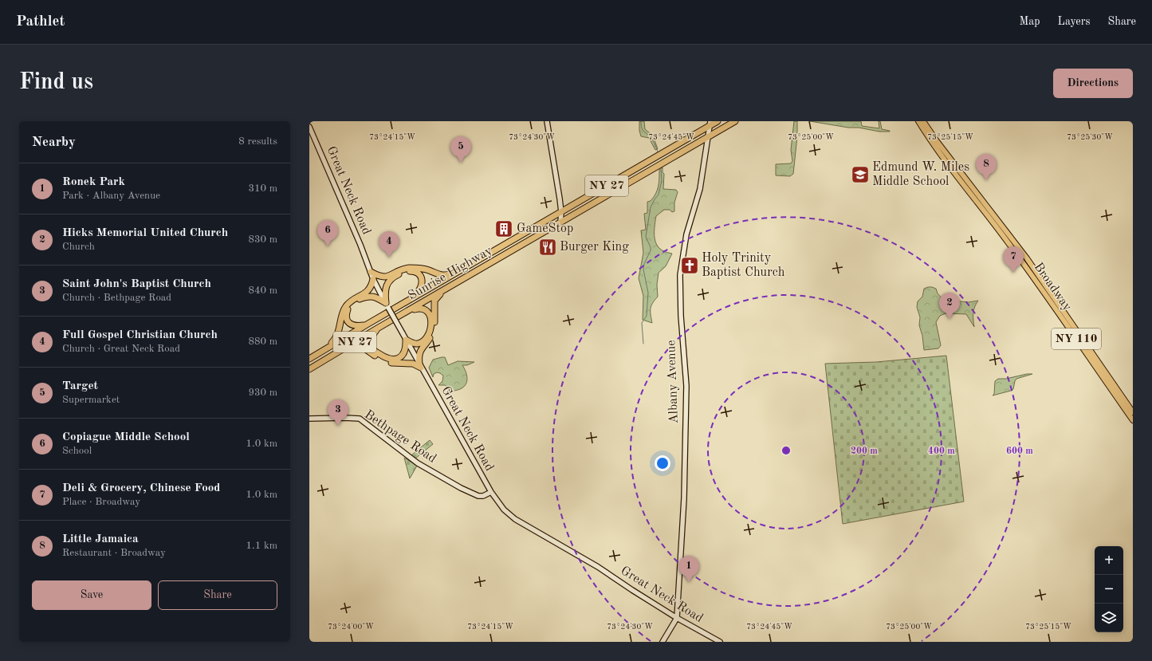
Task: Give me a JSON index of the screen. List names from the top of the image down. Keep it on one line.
{"streets":{"highway":["NY 27","Sunrise Highway"],"main road":["Broadway","NY 110"],"street":["Great Neck Road","Albany Avenue","Bethpage Road"]},"crossings":[["Great Neck Road","Albany Avenue"],["Great Neck Road","Bethpage Road"],["Sunrise Highway","Albany Avenue"]],"places":{"school or university":["Edmund W. Miles Middle School"],"building":["GameStop"],"restaurant":["Burger King"],"church":["Holy Trinity Baptist Church"]},"page":{"header":"Pathlet","nav":["Map","Layers","Share"],"buttons":["Directions",["Save","Share"]],"title":"Find us","heading":["Nearby","8 results"],"pins":["5","8","6","4","7","2","3","1"],"list":[{"mark":"1","name":"Ronek Park","note":"Park · Albany Avenue","value":"310 m"},{"mark":"2","name":"Hicks Memorial United Church","note":"Church","value":"830 m"},{"mark":"3","name":"Saint John's Baptist Church","note":"Church · Bethpage Road","value":"840 m"},{"mark":"4","name":"Full Gospel Christian Church","note":"Church · Great Neck Road","value":"880 m"},{"mark":"5","name":"Target","note":"Supermarket","value":"930 m"},{"mark":"6","name":"Copiague Middle School","note":"School","value":"1.0 km"},{"mark":"7","name":"Deli & Grocery, Chinese Food","note":"Place · Broadway","value":"1.0 km"},{"mark":"8","name":"Little Jamaica","note":"Restaurant · Broadway","value":"1.1 km"}],"map_buttons":["+","−"]},"coordinates":["73°24'15\"W","73°24'30\"W","73°24'45\"W","73°25'00\"W","73°25'15\"W","73°25'30\"W","73°24'00\"W"],"rings":["200 m","400 m","600 m"]}
